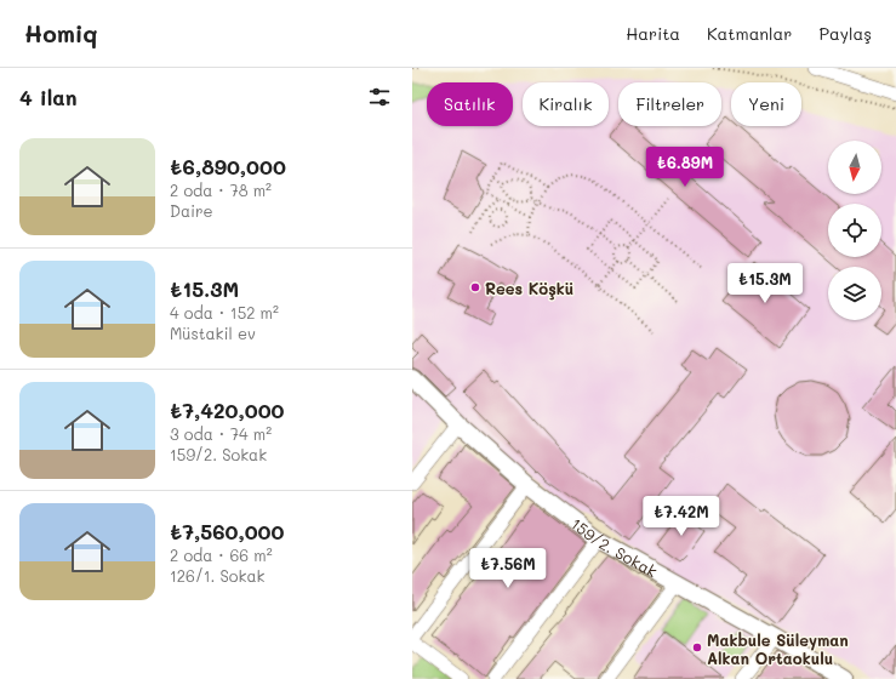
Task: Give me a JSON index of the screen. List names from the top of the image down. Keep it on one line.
{"streets":{"street":["159/2. Sokak"]},"places":["Rees Köşkü","Makbule Süleyman Alkan Ortaokulu"],"north":"bottom","page":{"header":"Homiq","nav":["Harita","Katmanlar","Paylaş"],"heading":"4 ilan","chip":["Satılık","Kiralık","Filtreler","Yeni"],"list":[{"name":"₺6,890,000","note":"2 oda · 78 m² · Daire"},{"name":"₺15.3M","note":"4 oda · 152 m² · Müstakil ev"},{"name":"₺7,420,000","note":"3 oda · 74 m² · 159/2. Sokak"},{"name":"₺7,560,000","note":"2 oda · 66 m² · 126/1. Sokak"}],"price":["₺6.89M","₺15.3M","₺7.42M","₺7.56M"]}}
